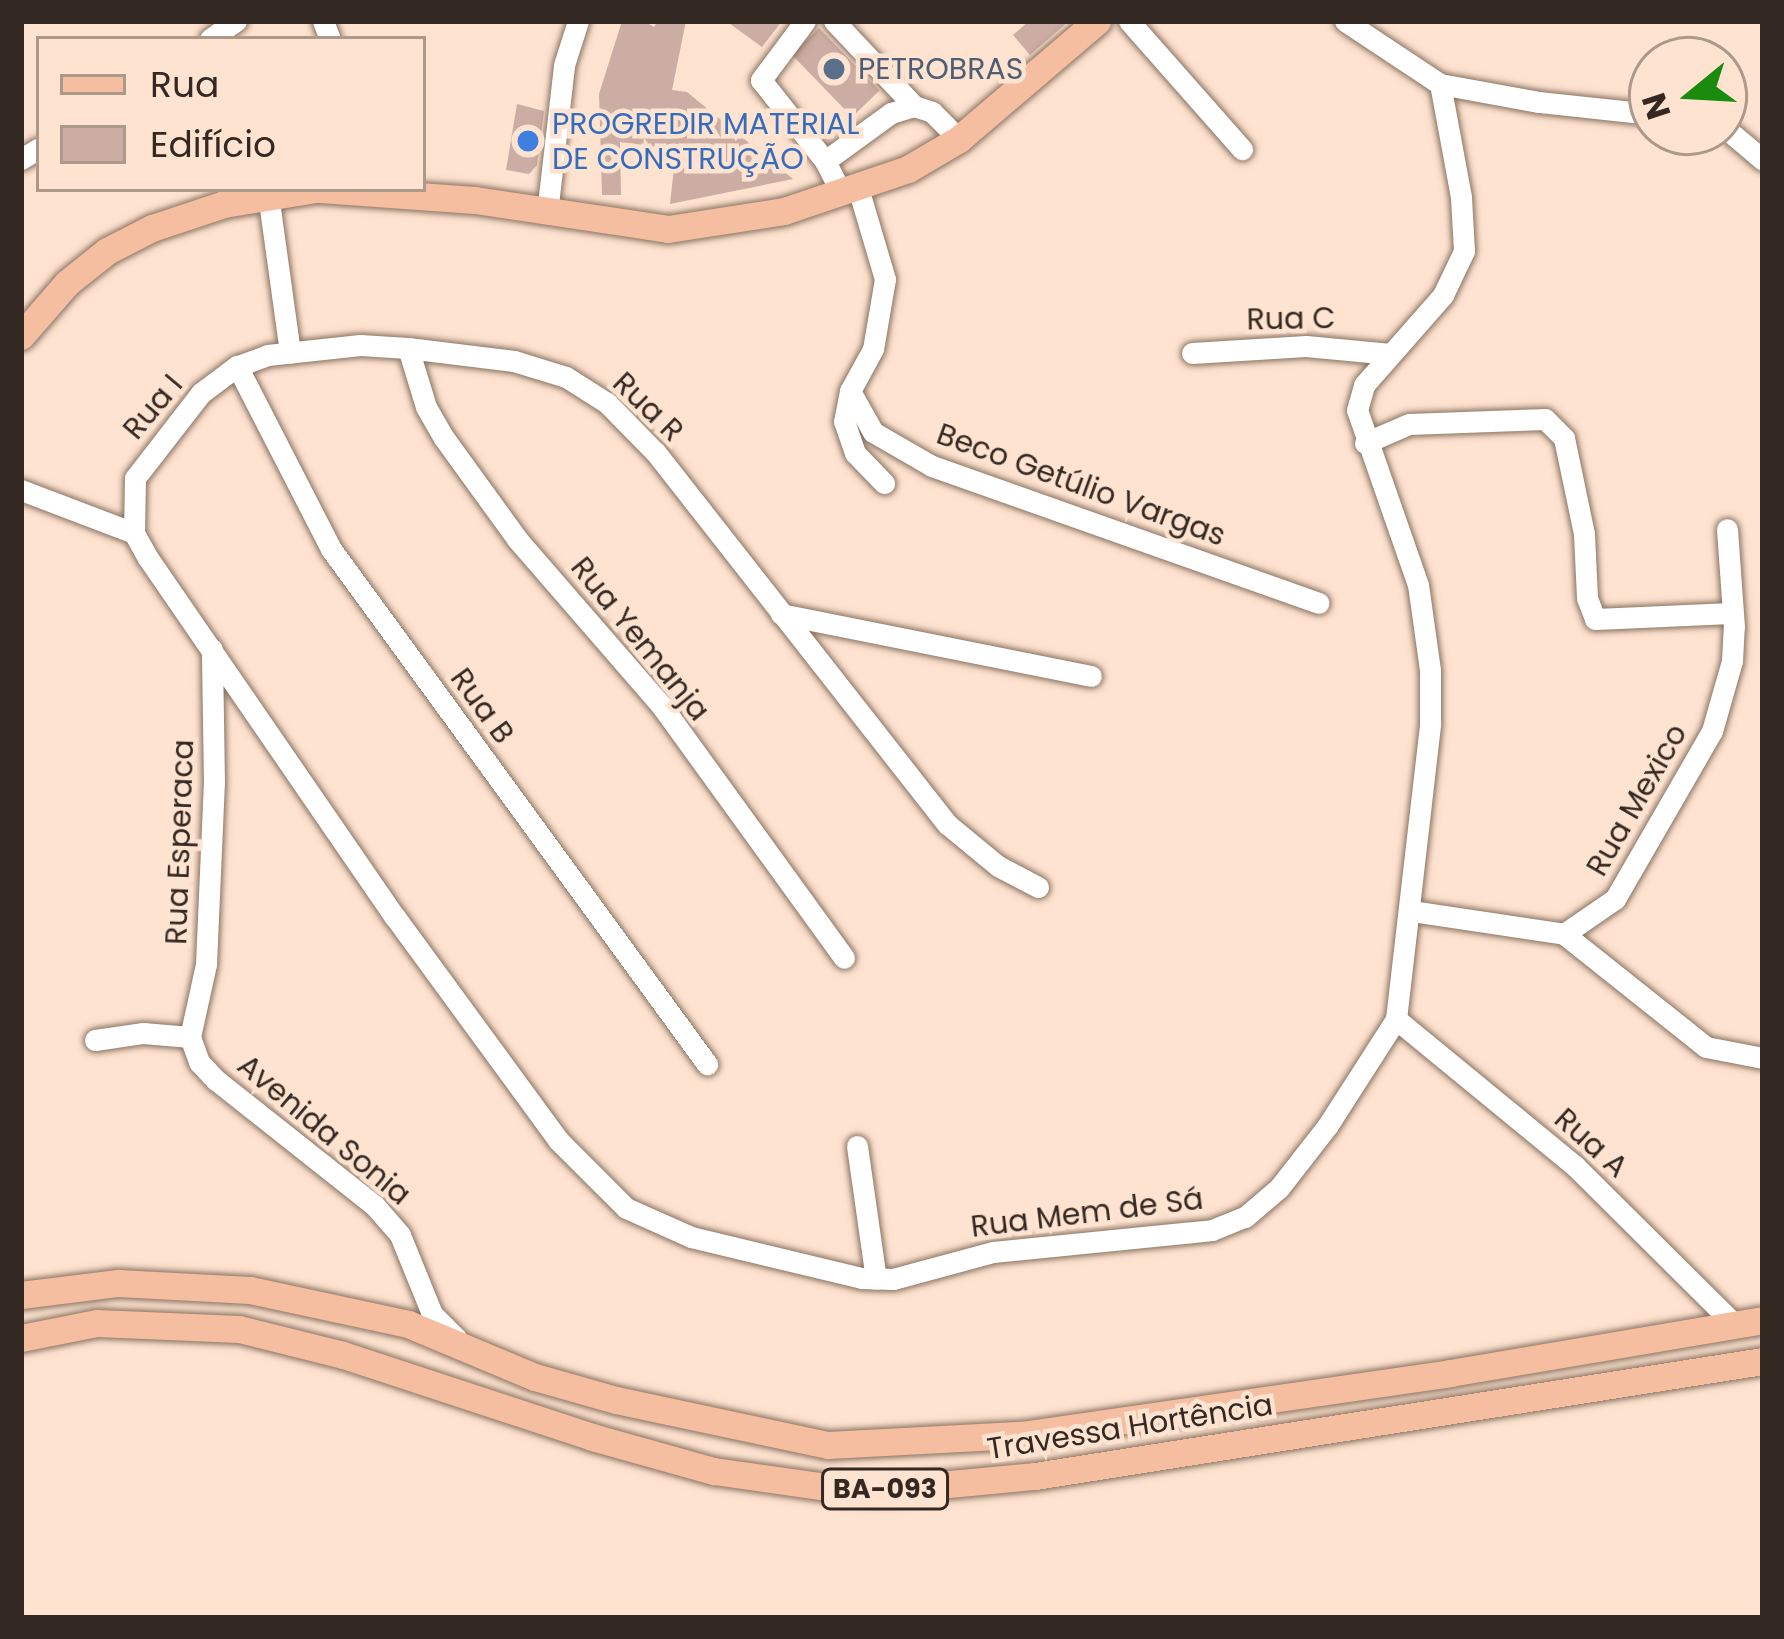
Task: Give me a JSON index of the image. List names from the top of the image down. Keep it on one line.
{"streets":{"main road":["Travessa Hortência","BA-093"],"street":["Rua C","Rua I","Rua R","Beco Getúlio Vargas","Rua Yemanja","Rua B","Rua Mexico","Rua Esperaca","Avenida Sonia","Rua A","Rua Mem de Sá"]},"crossings":[["Rua C","Rua Mem de Sá"],["Rua I","Rua R"],["Rua I","Rua Yemanja"],["Rua I","Rua B"],["Rua R","Rua Yemanja"],["Rua Esperaca","Avenida Sonia"],["Rua Esperaca","Rua Mem de Sá"],["Avenida Sonia","Travessa Hortência"],["Rua A","Rua Mem de Sá"],["Rua A","Travessa Hortência"]],"places":["PETROBRAS","PROGREDIR MATERIAL DE CONSTRUÇÃO"],"legend":["Rua","Edifício"],"north":"left"}
